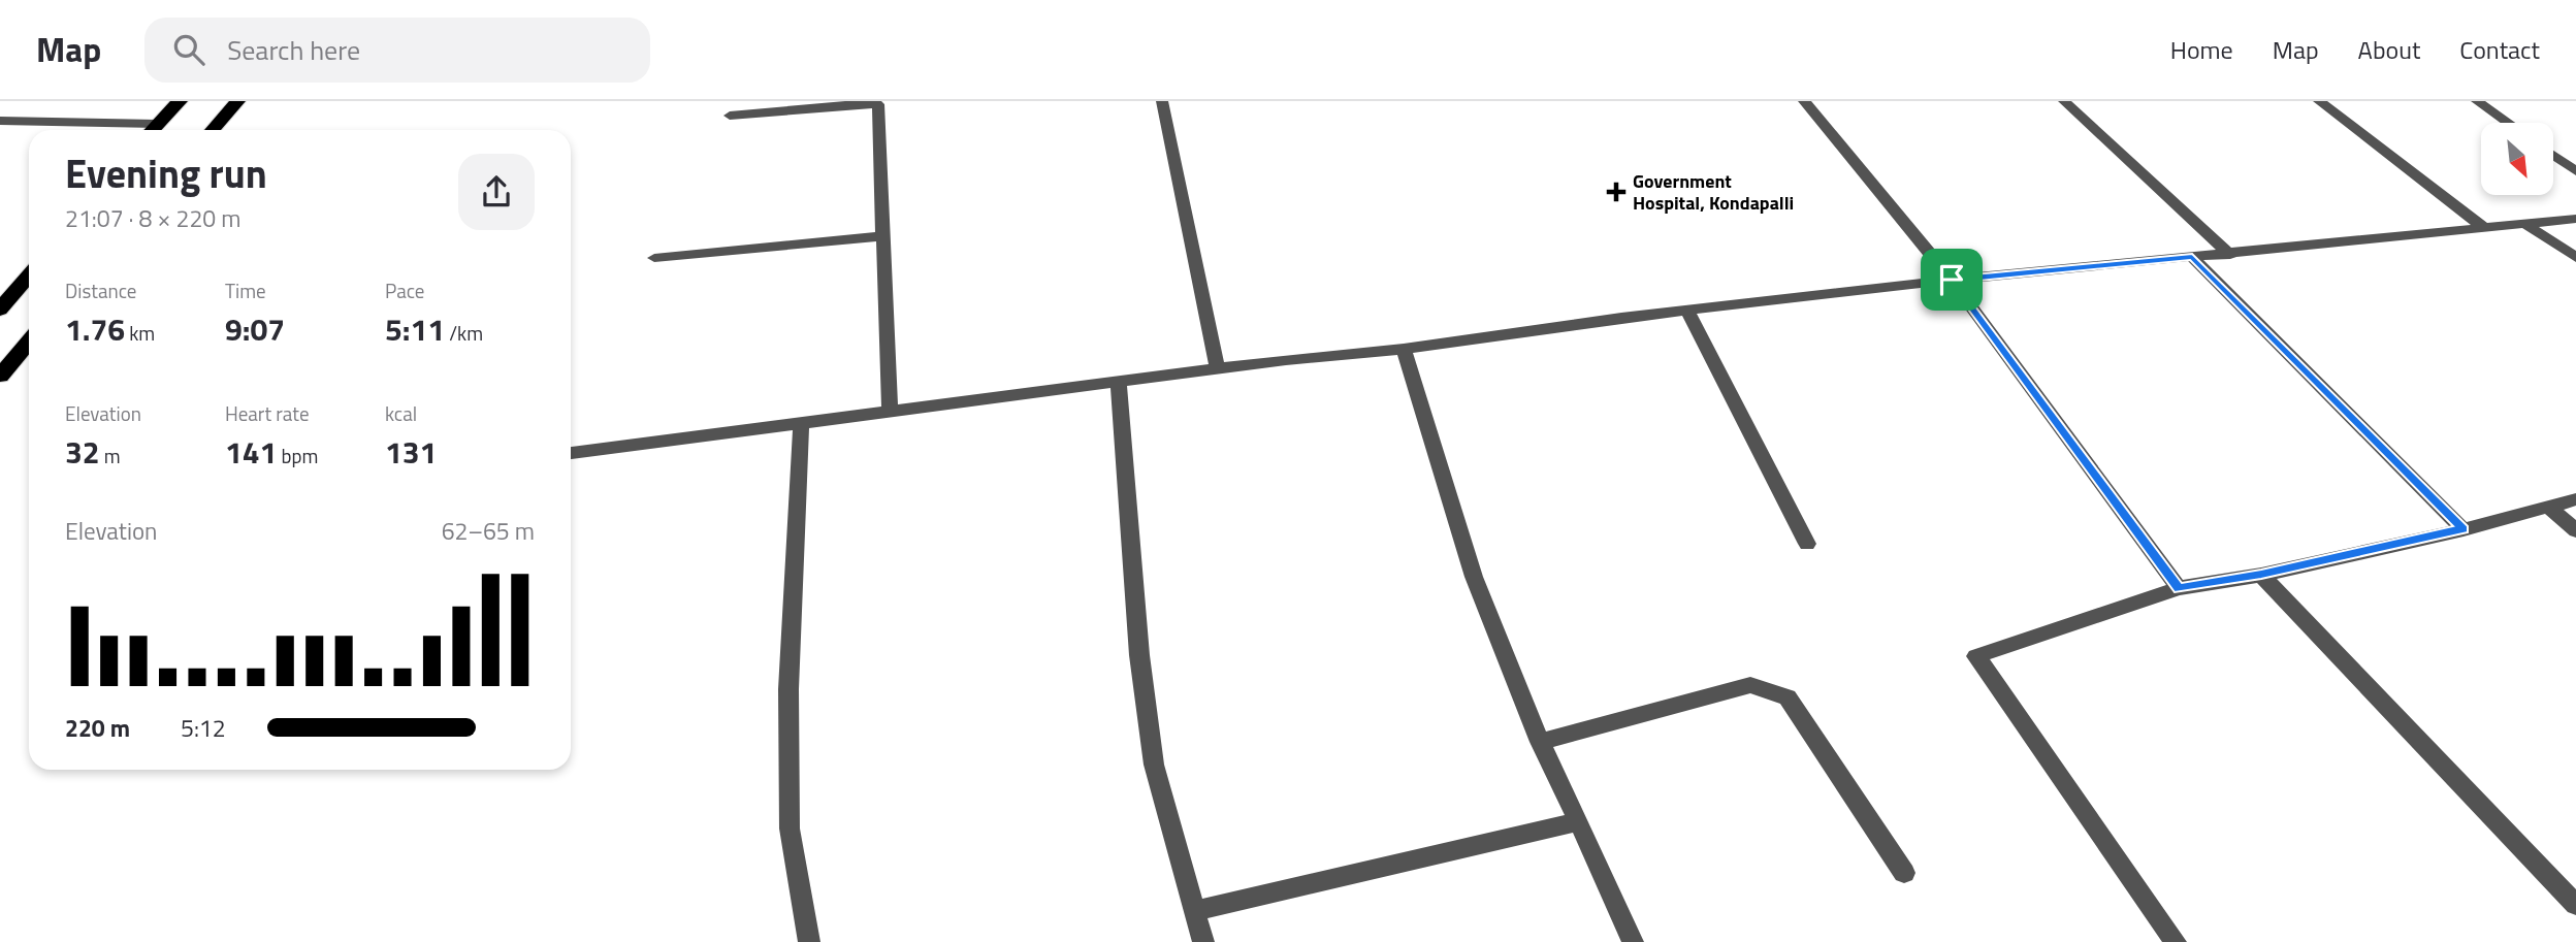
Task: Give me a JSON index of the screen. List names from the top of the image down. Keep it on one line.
{"places":{"health":["Government Hospital, Kondapalli"]},"north":"bottom right","page":{"header":"Map","search":"Search here","nav":["Home","Map","About","Contact"],"heading":["Evening run","21:07 · 8 × 220 m"],"stats":[["Distance","1.76 km"],["Time","9:07"],["Pace","5:11 /km"],["Elevation","32 m"],["Heart rate","141 bpm"],["kcal","131"]],"chart":["Elevation","62–65 m"],"list":[{"name":"220 m","note":"5:12"}]}}
